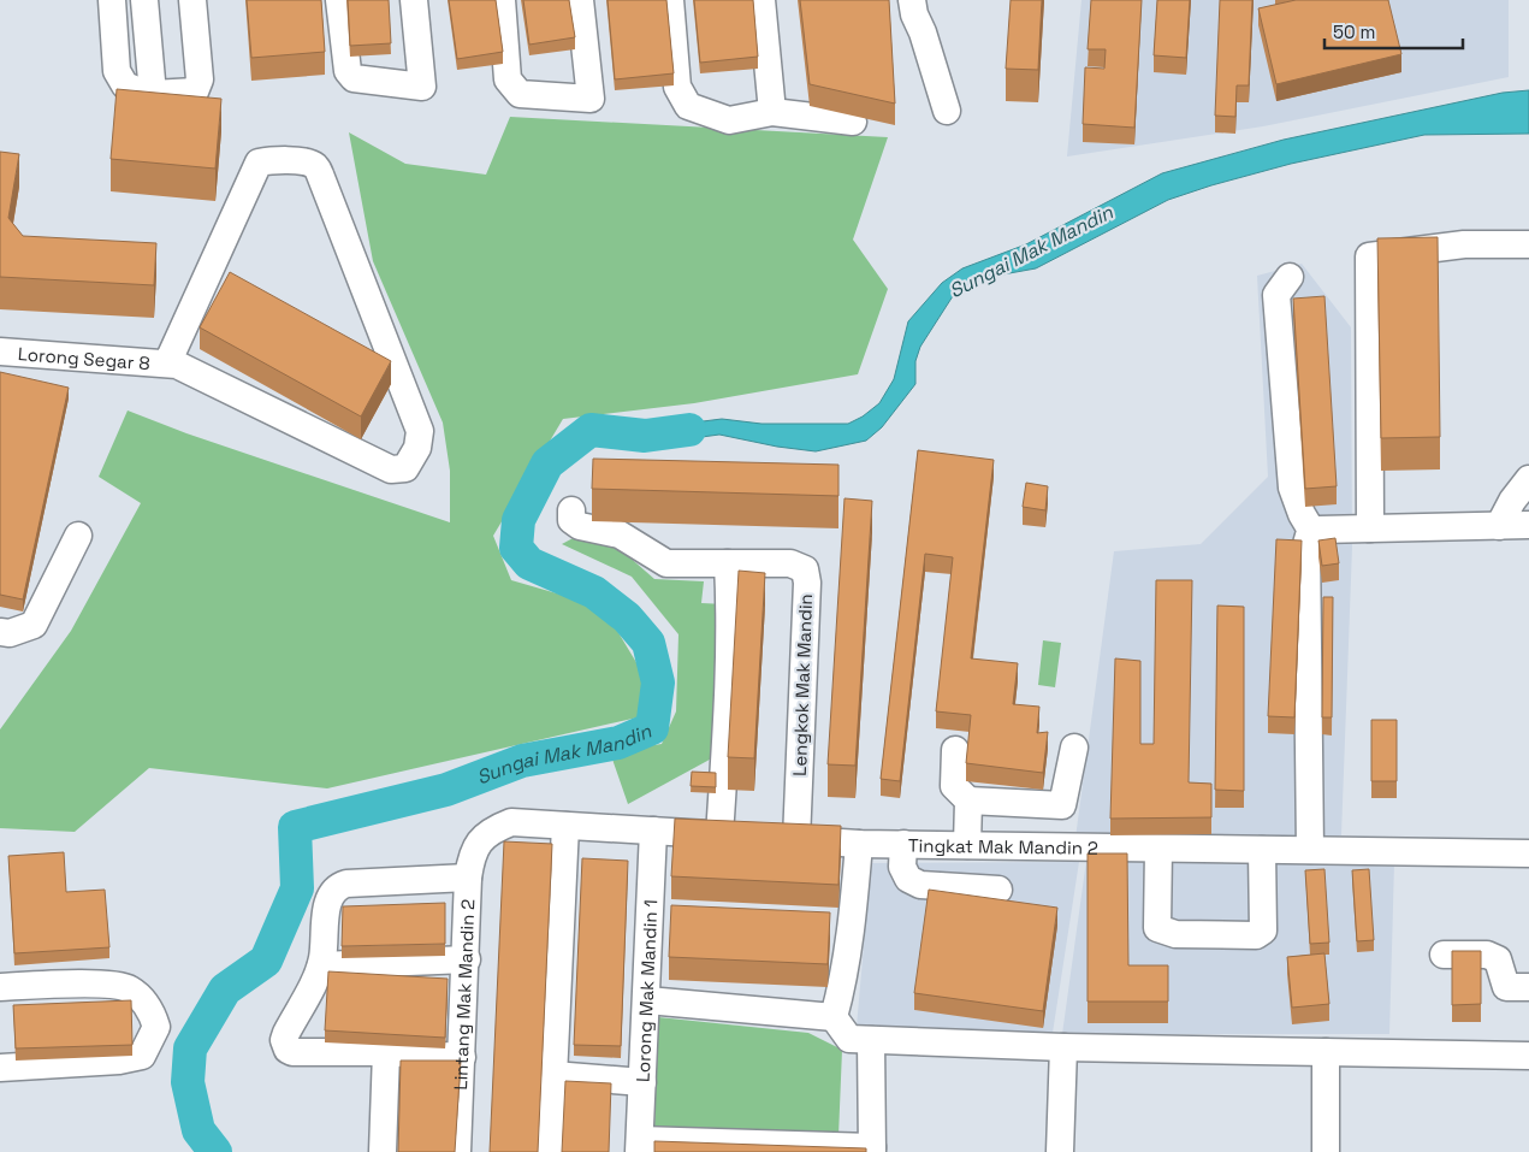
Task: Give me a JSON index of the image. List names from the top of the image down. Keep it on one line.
{"streets":{"street":["Lorong Segar 8","Lengkok Mak Mandin","Tingkat Mak Mandin 2","Lorong Mak Mandin 1","Lintang Mak Mandin 2"]},"crossings":[["Lengkok Mak Mandin","Tingkat Mak Mandin 2"]],"water":["Sungai Mak Mandin"],"scale_bar":"50 m"}
